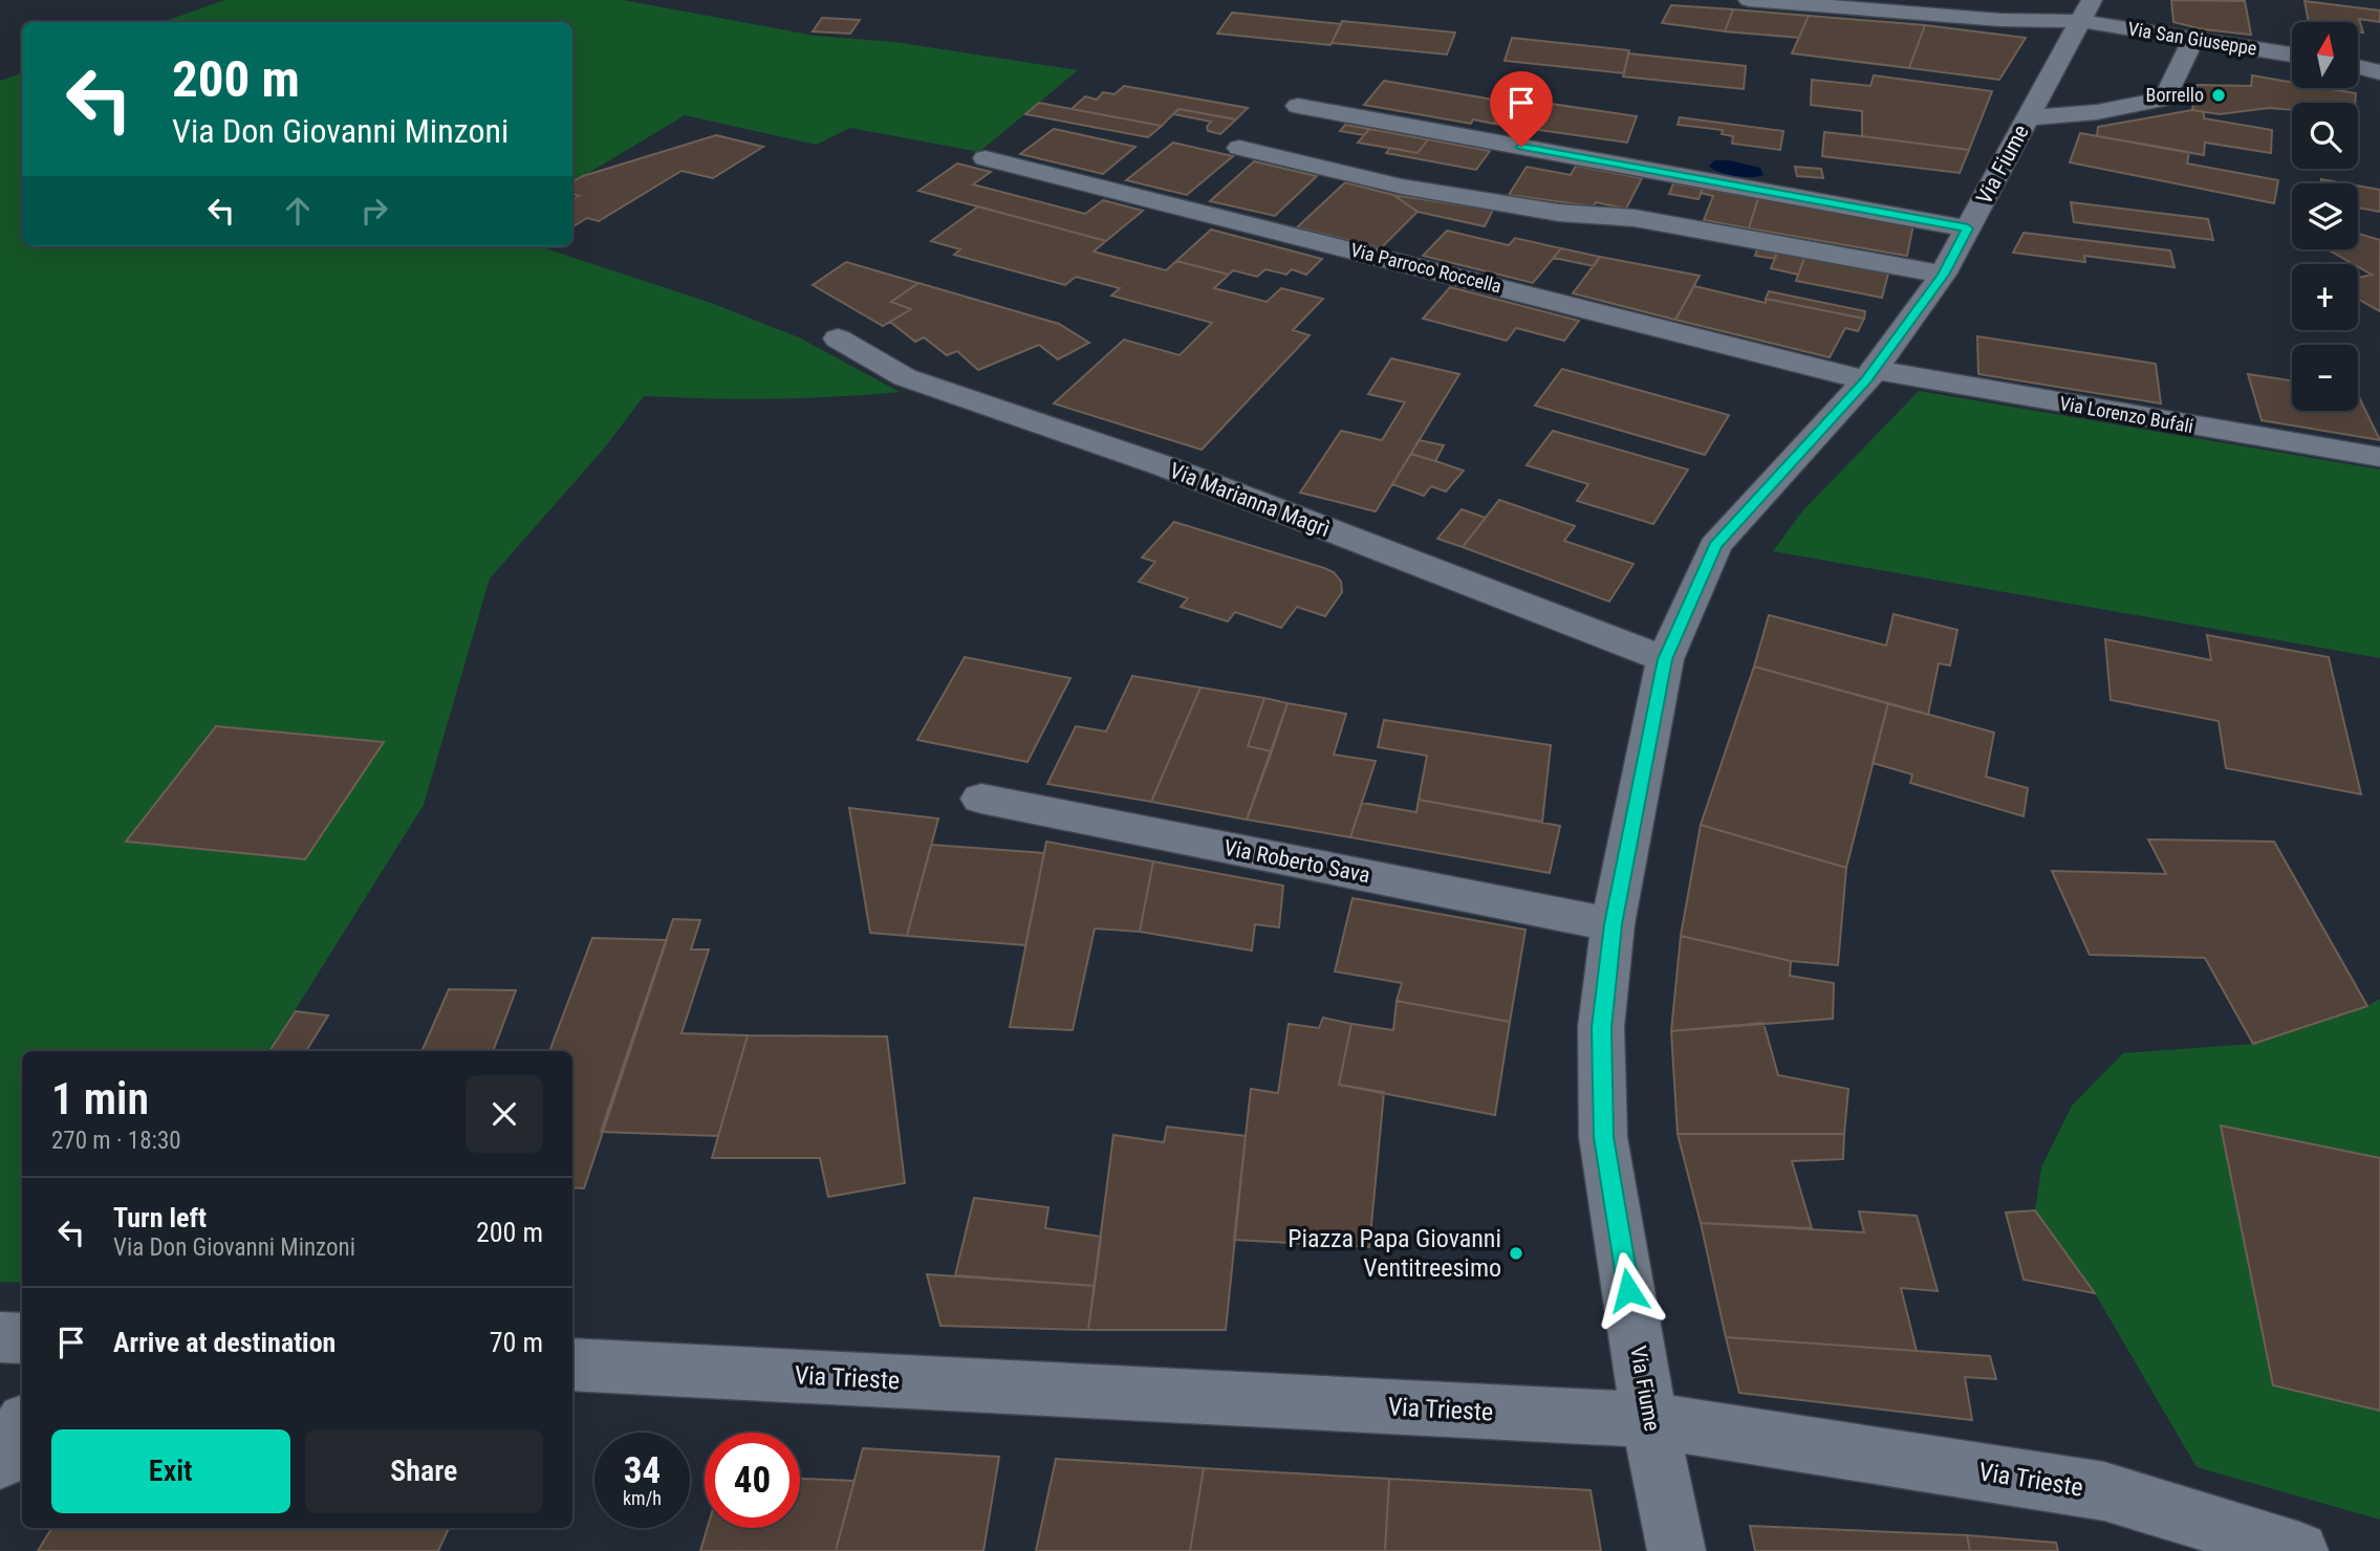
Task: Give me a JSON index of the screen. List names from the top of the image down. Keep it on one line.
{"streets":{"street":["Via San Giuseppe","Via Fiume","Via Parroco Roccella","Via Lorenzo Bufali","Via Marianna Magrì","Via Roberto Sava","Via Trieste"]},"crossings":[["Via San Giuseppe","Via Fiume"],["Via Fiume","Via Parroco Roccella"],["Via Fiume","Via Lorenzo Bufali"],["Via Fiume","Via Marianna Magrì"],["Via Fiume","Via Roberto Sava"],["Via Fiume","Via Trieste"],["Via Parroco Roccella","Via Lorenzo Bufali"]],"places":["Borrello","Piazza Papa Giovanni Ventitreesimo"],"north":"top","page":{"map_buttons":["+","−"],"turn":["200 m","Via Don Giovanni Minzoni"],"heading":["1 min","270 m · 18:30"],"list":[{"name":"Turn left","note":"Via Don Giovanni Minzoni","value":"200 m"},{"name":"Arrive at destination","value":"70 m"}],"buttons":["Exit","Share"],"speed":"34 km/h","limit":"40"}}
